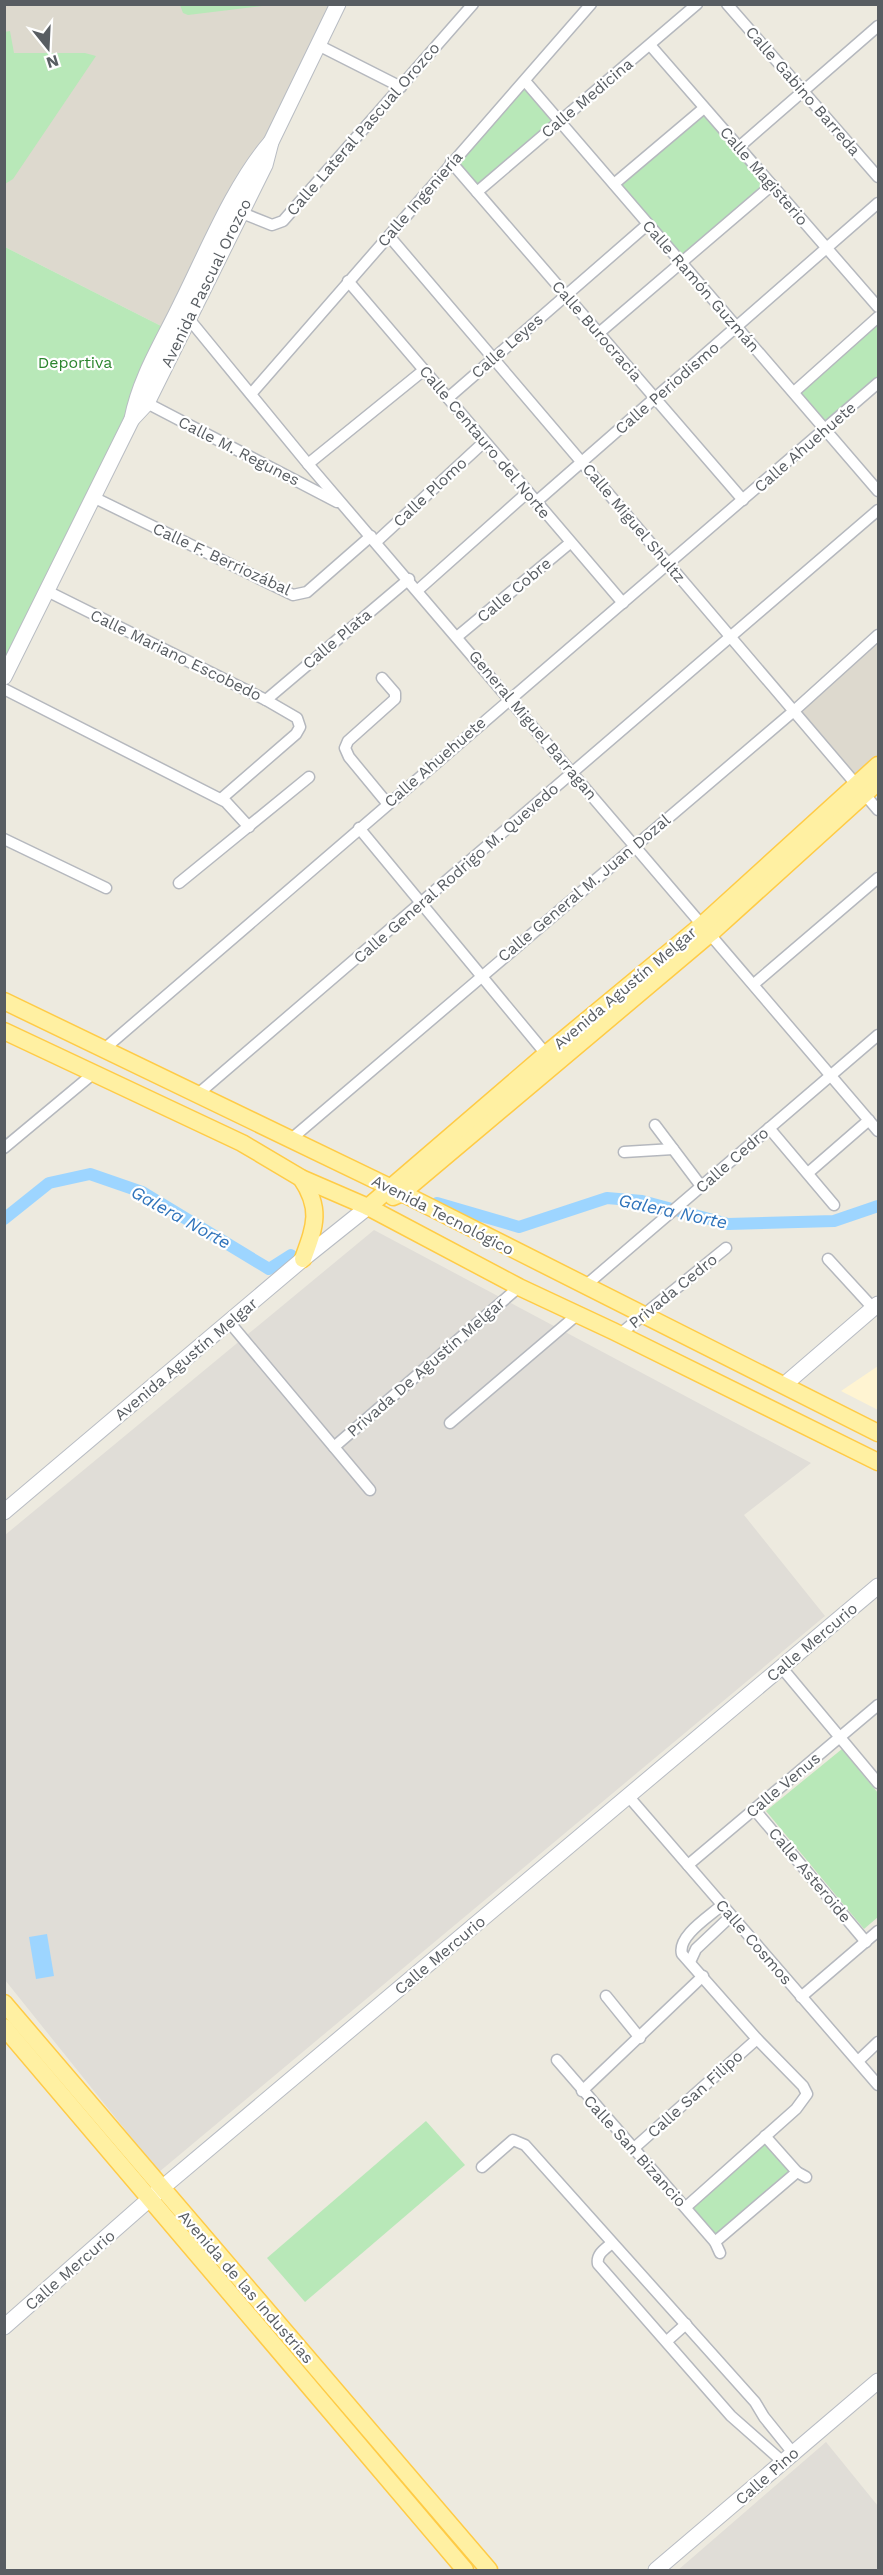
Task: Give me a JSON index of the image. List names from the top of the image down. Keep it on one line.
{"streets":{"main road":["Avenida Pascual Orozco","Avenida Agustín Melgar","Avenida Tecnológico","Calle Mercurio","Avenida de las Industrias","Calle Pino"],"street":["Calle Gabino Barreda","Calle Medicina","Calle Lateral Pascual Orozco","Calle Magisterio","Calle Ingeniería","Calle Ramón Guzmán","Calle Burocracia","Calle Leyes","Calle Periodismo","Calle Centauro del Norte","Calle Ahuehuete","Calle M. Regunes","Calle Plomo","Calle Miguel Shultz","Calle F. Berriozábal","Calle Cobre","Calle Plata","Calle Mariano Escobedo","General Miguel Barragan","Calle General Rodrigo M. Quevedo","Calle General M. Juan Dozal","Calle Cedro","Privada Cedro","Privada De Agustín Melgar","Calle Venus","Calle Asteroide","Calle Cosmos","Calle San Filipo","Calle San Bizancio"]},"crossings":[["Calle Medicina","Calle Magisterio"],["Calle Medicina","Calle Ramón Guzmán"],["Calle Medicina","Calle Burocracia"],["Calle Lateral Pascual Orozco","Avenida Pascual Orozco"],["Calle Magisterio","Calle Periodismo"],["Calle Ingeniería","Calle Ramón Guzmán"],["Calle Ingeniería","Calle Burocracia"],["Calle Ingeniería","Calle Centauro del Norte"],["Calle Ingeniería","Calle Miguel Shultz"],["Calle Ingeniería","General Miguel Barragan"],["Avenida Pascual Orozco","Calle M. Regunes"],["Avenida Pascual Orozco","Calle F. Berriozábal"],["Avenida Pascual Orozco","Calle Mariano Escobedo"],["Avenida Pascual Orozco","General Miguel Barragan"],["Calle Ramón Guzmán","Calle Leyes"],["Calle Ramón Guzmán","Calle Periodismo"],["Calle Ramón Guzmán","Calle Ahuehuete"],["Calle Burocracia","Calle Leyes"],["Calle Burocracia","Calle Periodismo"],["Calle Burocracia","Calle Ahuehuete"],["Calle Leyes","Calle Centauro del Norte"],["Calle Leyes","Calle Miguel Shultz"],["Calle Periodismo","Calle Centauro del Norte"],["Calle Periodismo","Calle Miguel Shultz"],["Calle Centauro del Norte","Calle Ahuehuete"],["Calle Centauro del Norte","Calle Plomo"],["Calle Centauro del Norte","Calle Cobre"],["Calle Ahuehuete","Calle Miguel Shultz"],["Calle Ahuehuete","General Miguel Barragan"],["Calle Ahuehuete","Avenida Tecnológico"],["Calle M. Regunes","General Miguel Barragan"],["Calle Plomo","Calle F. Berriozábal"],["Calle Plomo","General Miguel Barragan"],["Calle Miguel Shultz","Calle General Rodrigo M. Quevedo"],["Calle Miguel Shultz","Calle General M. Juan Dozal"],["Calle Miguel Shultz","Avenida Agustín Melgar"],["Calle F. Berriozábal","General Miguel Barragan"],["Calle Cobre","General Miguel Barragan"],["Calle Plata","Calle Mariano Escobedo"],["Calle Plata","General Miguel Barragan"],["General Miguel Barragan","Calle General Rodrigo M. Quevedo"],["General Miguel Barragan","Calle General M. Juan Dozal"],["General Miguel Barragan","Avenida Agustín Melgar"],["General Miguel Barragan","Calle Cedro"],["Calle General Rodrigo M. Quevedo","Avenida Tecnológico"],["Calle General M. Juan Dozal","Avenida Tecnológico"],["Avenida Agustín Melgar","Avenida Tecnológico"],["Calle Cedro","Avenida Tecnológico"],["Avenida Tecnológico","Privada Cedro"],["Avenida Tecnológico","Privada De Agustín Melgar"],["Calle Mercurio","Calle Cosmos"],["Calle Mercurio","Avenida de las Industrias"],["Calle Venus","Calle Asteroide"],["Calle Venus","Calle Cosmos"],["Calle San Filipo","Calle San Bizancio"]],"water":["Galera Norte"],"parks":["Deportiva"],"north":"bottom"}
